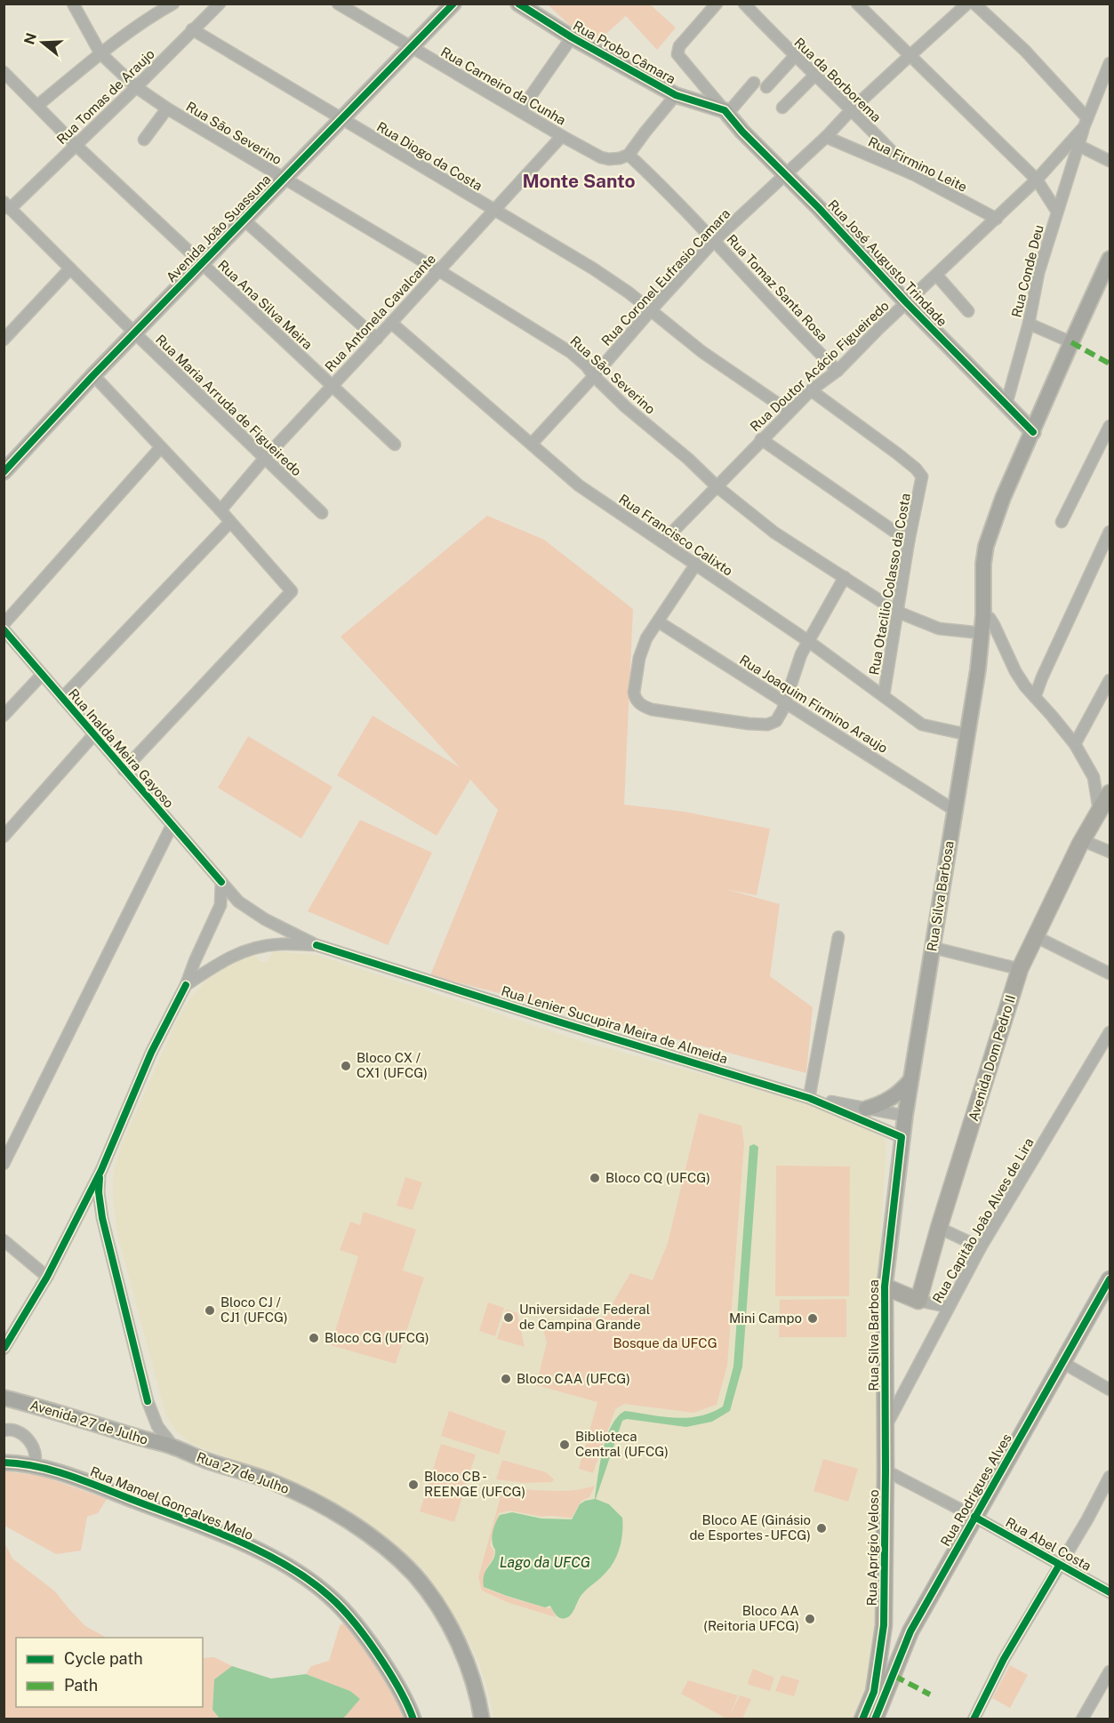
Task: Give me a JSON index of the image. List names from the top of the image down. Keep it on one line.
{"streets":{"main road":["Rua Silva Barbosa","Avenida Dom Pedro II","Rua Rodrigues Alves","Rua Aprígio Veloso"],"street":["Rua Probo Câmara","Rua da Borborema","Rua Carneiro da Cunha","Rua Tomas de Araujo","Rua São Severino","Rua Diogo da Costa","Rua Firmino Leite","Avenida João Suassuna","Rua José Augusto Trindade","Rua Conde Deu","Rua Coronel Eufrasio Camara","Rua Tomaz Santa Rosa","Rua Ana Silva Meira","Rua Antonela Cavalcante","Rua Doutor Acácio Figueiredo","Rua Maria Arruda de Figueiredo","Rua Francisco Calixto","Rua Otacilio Colasso da Costa","Rua Joaquim Firmino Araujo","Rua Inalda Meira Gayoso","Rua Lenier Sucupira Meira de Almeida","Rua Capitão João Alves de Lira","Avenida 27 de Julho","Rua 27 de Julho","Rua Manoel Gonçalves Melo","Rua Abel Costa"]},"crossings":[["Rua Probo Câmara","Rua José Augusto Trindade"],["Rua da Borborema","Rua Firmino Leite"],["Rua da Borborema","Rua Coronel Eufrasio Camara"],["Rua Carneiro da Cunha","Avenida João Suassuna"],["Rua Carneiro da Cunha","Rua Tomaz Santa Rosa"],["Rua Carneiro da Cunha","Rua Antonela Cavalcante"],["Rua Tomas de Araujo","Rua São Severino"],["Rua Tomas de Araujo","Rua Diogo da Costa"],["Rua Tomas de Araujo","Rua Ana Silva Meira"],["Rua Tomas de Araujo","Rua Maria Arruda de Figueiredo"],["Rua São Severino","Avenida João Suassuna"],["Rua São Severino","Rua Coronel Eufrasio Camara"],["Rua São Severino","Rua Antonela Cavalcante"],["Rua São Severino","Rua Doutor Acácio Figueiredo"],["Rua São Severino","Rua Otacilio Colasso da Costa"],["Rua São Severino","Rua Silva Barbosa"],["Rua Diogo da Costa","Avenida João Suassuna"],["Rua Diogo da Costa","Rua Coronel Eufrasio Camara"],["Rua Diogo da Costa","Rua Antonela Cavalcante"],["Rua Diogo da Costa","Rua Doutor Acácio Figueiredo"],["Rua Firmino Leite","Rua Coronel Eufrasio Camara"],["Rua Firmino Leite","Rua Doutor Acácio Figueiredo"],["Avenida João Suassuna","Rua Ana Silva Meira"],["Avenida João Suassuna","Rua Maria Arruda de Figueiredo"],["Rua José Augusto Trindade","Rua Conde Deu"],["Rua José Augusto Trindade","Rua Coronel Eufrasio Camara"],["Rua José Augusto Trindade","Rua Doutor Acácio Figueiredo"],["Rua José Augusto Trindade","Rua Silva Barbosa"],["Rua Conde Deu","Rua Doutor Acácio Figueiredo"],["Rua Coronel Eufrasio Camara","Rua Tomaz Santa Rosa"],["Rua Coronel Eufrasio Camara","Rua Francisco Calixto"],["Rua Tomaz Santa Rosa","Rua Doutor Acácio Figueiredo"],["Rua Ana Silva Meira","Rua Antonela Cavalcante"],["Rua Antonela Cavalcante","Rua Maria Arruda de Figueiredo"],["Rua Antonela Cavalcante","Rua Francisco Calixto"],["Rua Doutor Acácio Figueiredo","Rua Francisco Calixto"],["Rua Doutor Acácio Figueiredo","Rua Otacilio Colasso da Costa"],["Rua Francisco Calixto","Rua Otacilio Colasso da Costa"],["Rua Francisco Calixto","Rua Silva Barbosa"],["Rua Joaquim Firmino Araujo","Rua Silva Barbosa"],["Rua Inalda Meira Gayoso","Rua Lenier Sucupira Meira de Almeida"],["Rua Silva Barbosa","Rua Lenier Sucupira Meira de Almeida"],["Rua Silva Barbosa","Rua Capitão João Alves de Lira"],["Rua Silva Barbosa","Rua Abel Costa"],["Rua Silva Barbosa","Rua Aprígio Veloso"],["Avenida 27 de Julho","Rua 27 de Julho"],["Rua Rodrigues Alves","Rua Abel Costa"],["Rua Abel Costa","Rua Aprígio Veloso"]],"districts":["Monte Santo"],"water":["Lago da UFCG"],"parks":["Bosque da UFCG"],"places":["Bloco CX / CX1 (UFCG)","Bloco CQ (UFCG)","Bloco CJ / CJ1 (UFCG)","Universidade Federal de Campina Grande","Mini Campo","Bloco CG (UFCG)","Bloco CAA (UFCG)","Biblioteca Central (UFCG)","Bloco CB - REENGE (UFCG)","Bloco AE (Ginásio de Esportes - UFCG)","Bloco AA (Reitoria UFCG)"],"legend":["Cycle path","Path"],"north":"left"}
